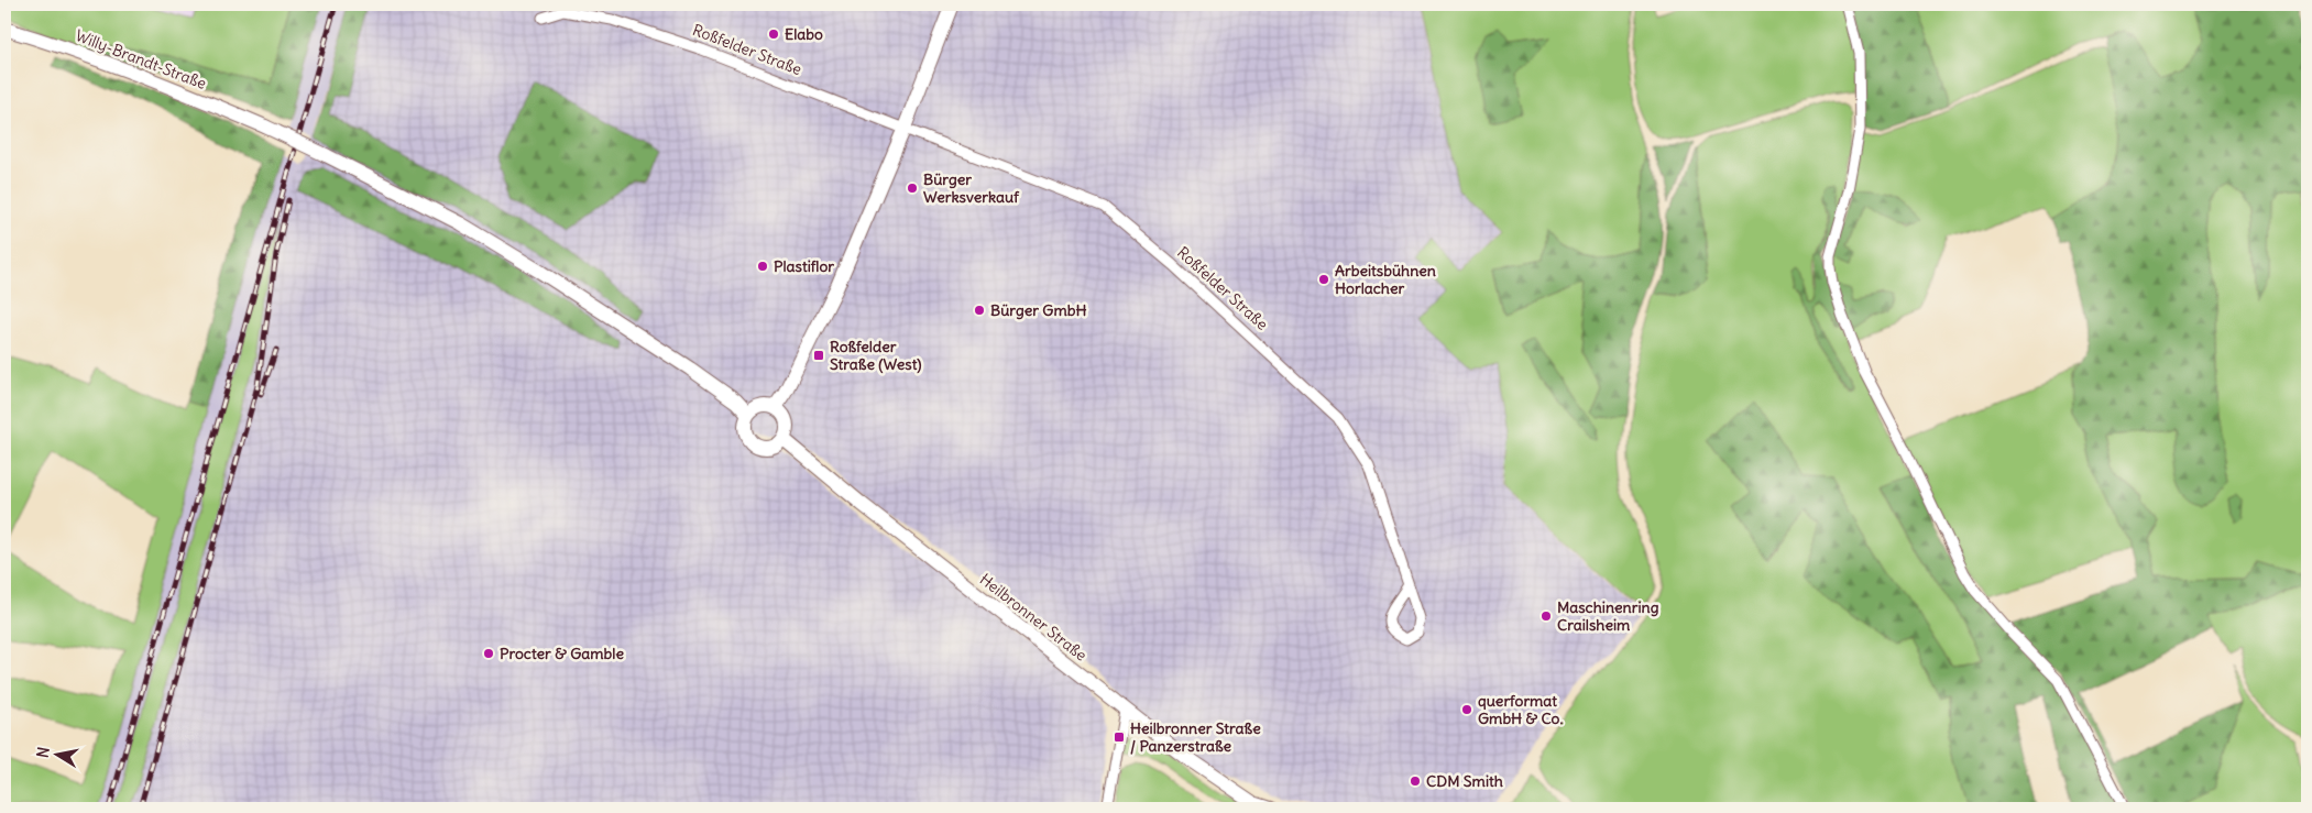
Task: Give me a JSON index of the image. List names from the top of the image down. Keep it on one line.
{"streets":{"main road":["Willy-Brandt-Straße","Heilbronner Straße"],"street":["Roßfelder Straße"]},"crossings":[["Willy-Brandt-Straße","Heilbronner Straße"]],"places":{"other":["Elabo","Bürger Werksverkauf","Plastiflor","Arbeitsbühnen Horlacher","Bürger GmbH","Maschinenring Crailsheim","Procter & Gamble","querformat GmbH & Co.","CDM Smith"],"transit":["Roßfelder Straße (West)","Heilbronner Straße / Panzerstraße"]},"north":"left"}
